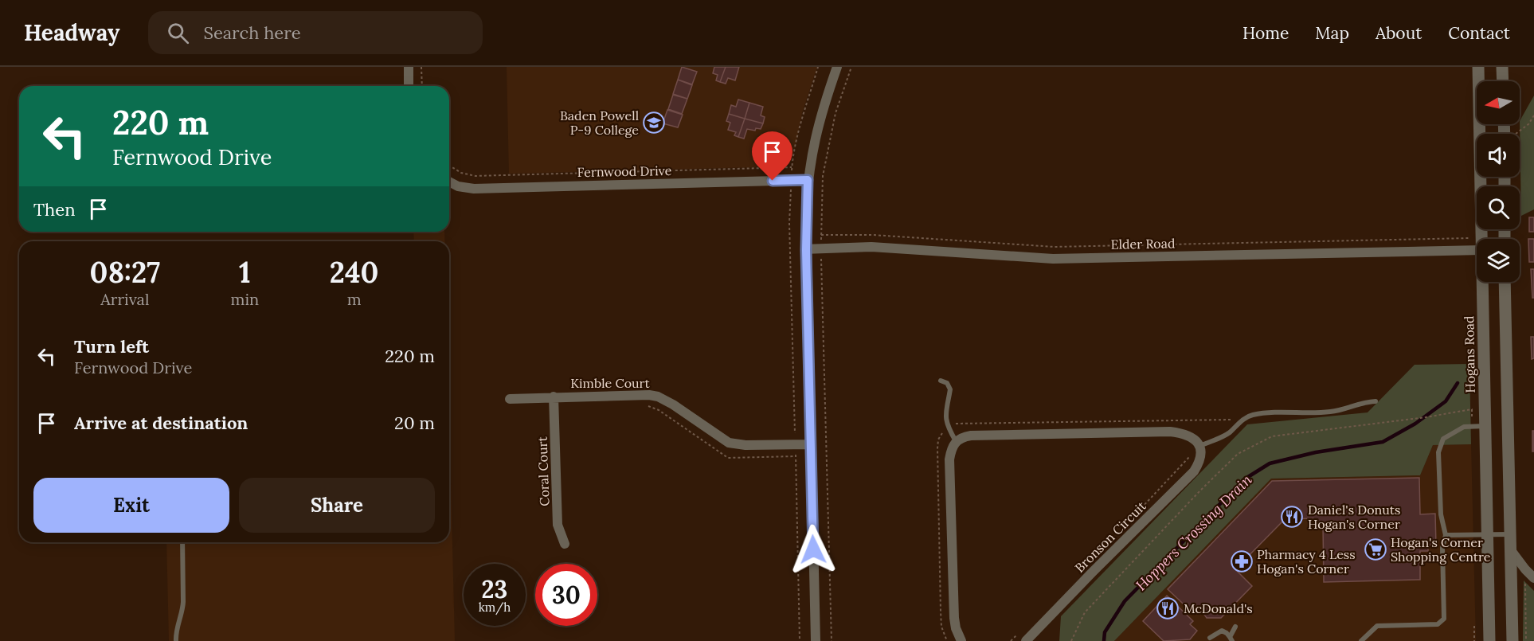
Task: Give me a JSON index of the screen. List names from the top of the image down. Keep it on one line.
{"streets":{"street":["Fernwood Drive","Elder Road","Hogans Road","Kimble Court","Coral Court","Bronson Circuit"]},"crossings":[["Kimble Court","Coral Court"]],"water":["Hoppers Crossing Drain"],"places":{"school or university":["Baden Powell P-9 College"],"restaurant":["Daniel's Donuts Hogan's Corner","McDonald's"],"supermarket":["Hogan's Corner Shopping Centre"],"pharmacy":["Pharmacy 4 Less Hogan's Corner"]},"north":"left","page":{"header":"Headway","search":"Search here","nav":["Home","Map","About","Contact"],"turn":["220 m","Fernwood Drive"],"then":"Then","eta":["08:27","Arrival","1","min","240","m"],"list":[{"name":"Turn left","note":"Fernwood Drive","value":"220 m"},{"name":"Arrive at destination","value":"20 m"}],"buttons":["Exit","Share"],"speed":"23 km/h","limit":"30"}}
